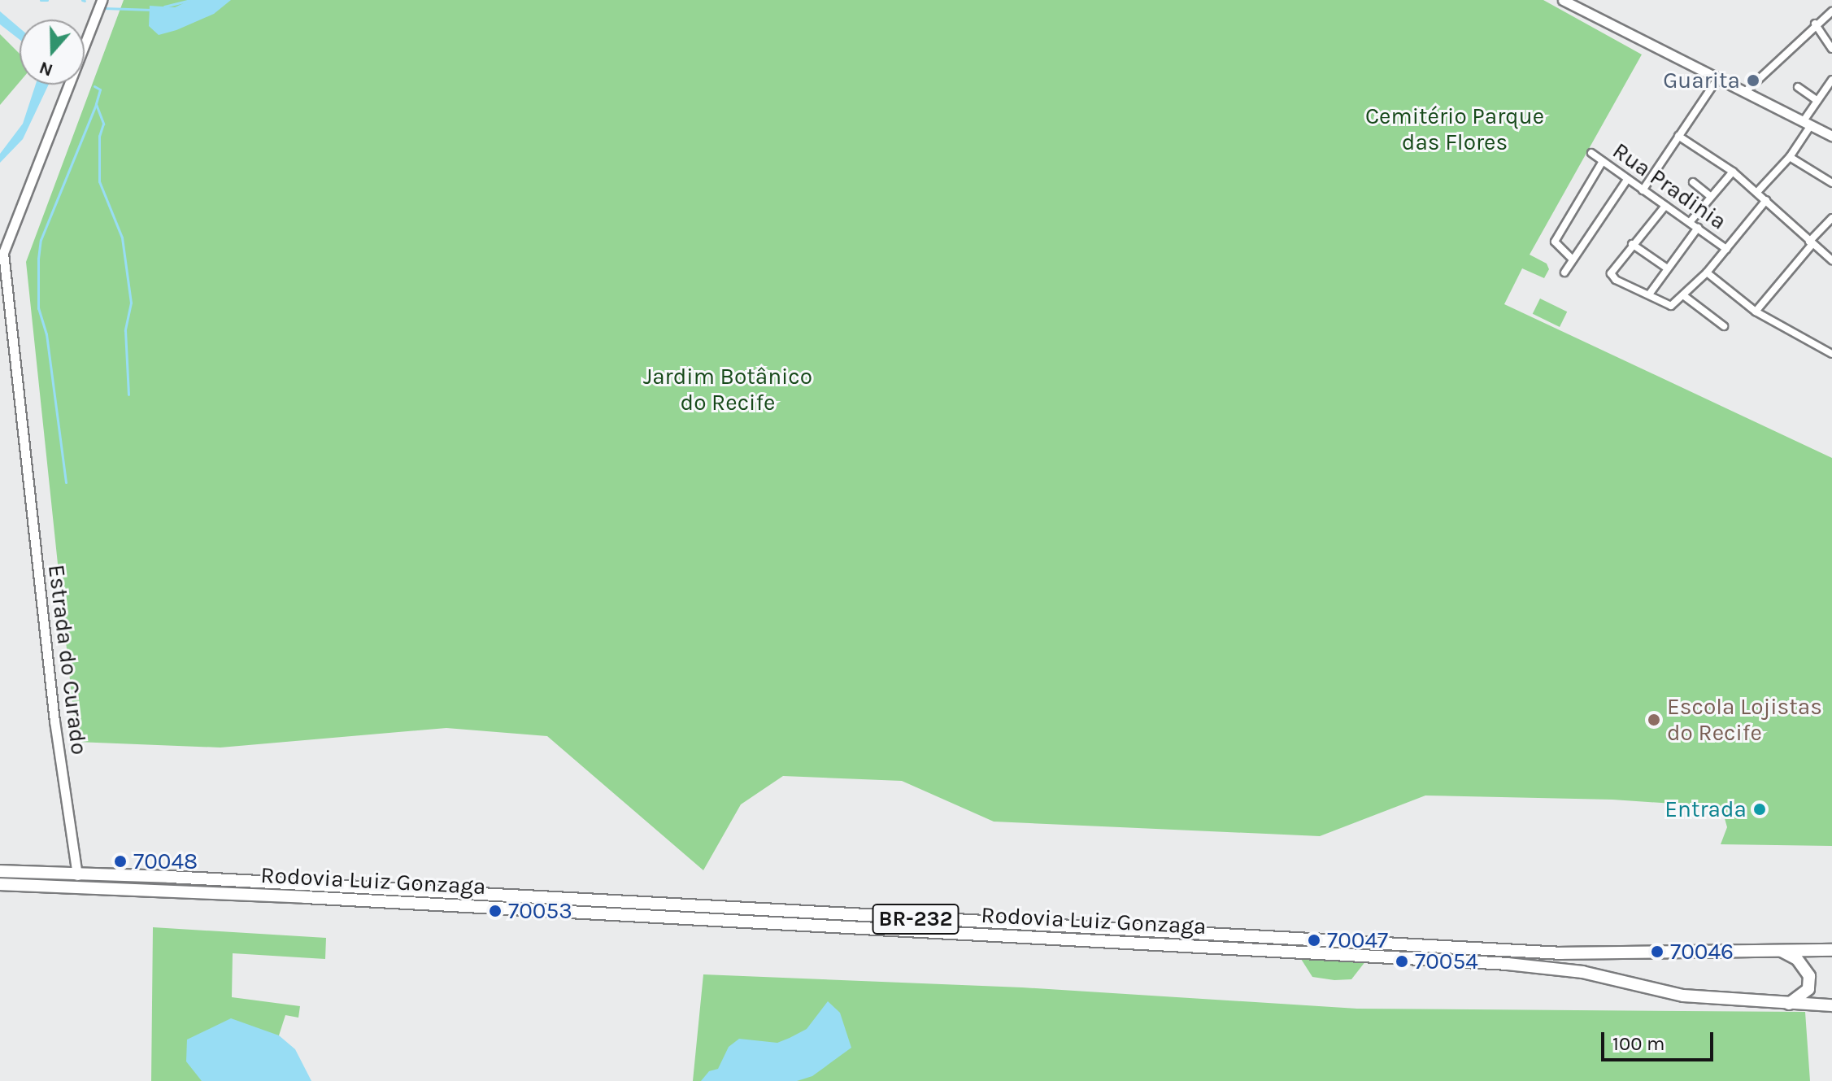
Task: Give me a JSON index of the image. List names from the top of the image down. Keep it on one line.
{"streets":{"highway":["Rodovia Luiz Gonzaga","BR-232"],"main road":["Estrada do Curado"],"street":["Rua Pradinia"]},"crossings":[["Estrada do Curado","Rodovia Luiz Gonzaga"]],"parks":["Cemitério Parque das Flores","Jardim Botânico do Recife"],"places":["Guarita","Escola Lojistas do Recife","Entrada","70048","70053","70047","70046","70054"],"scale_bar":"100 m","north":"bottom"}
